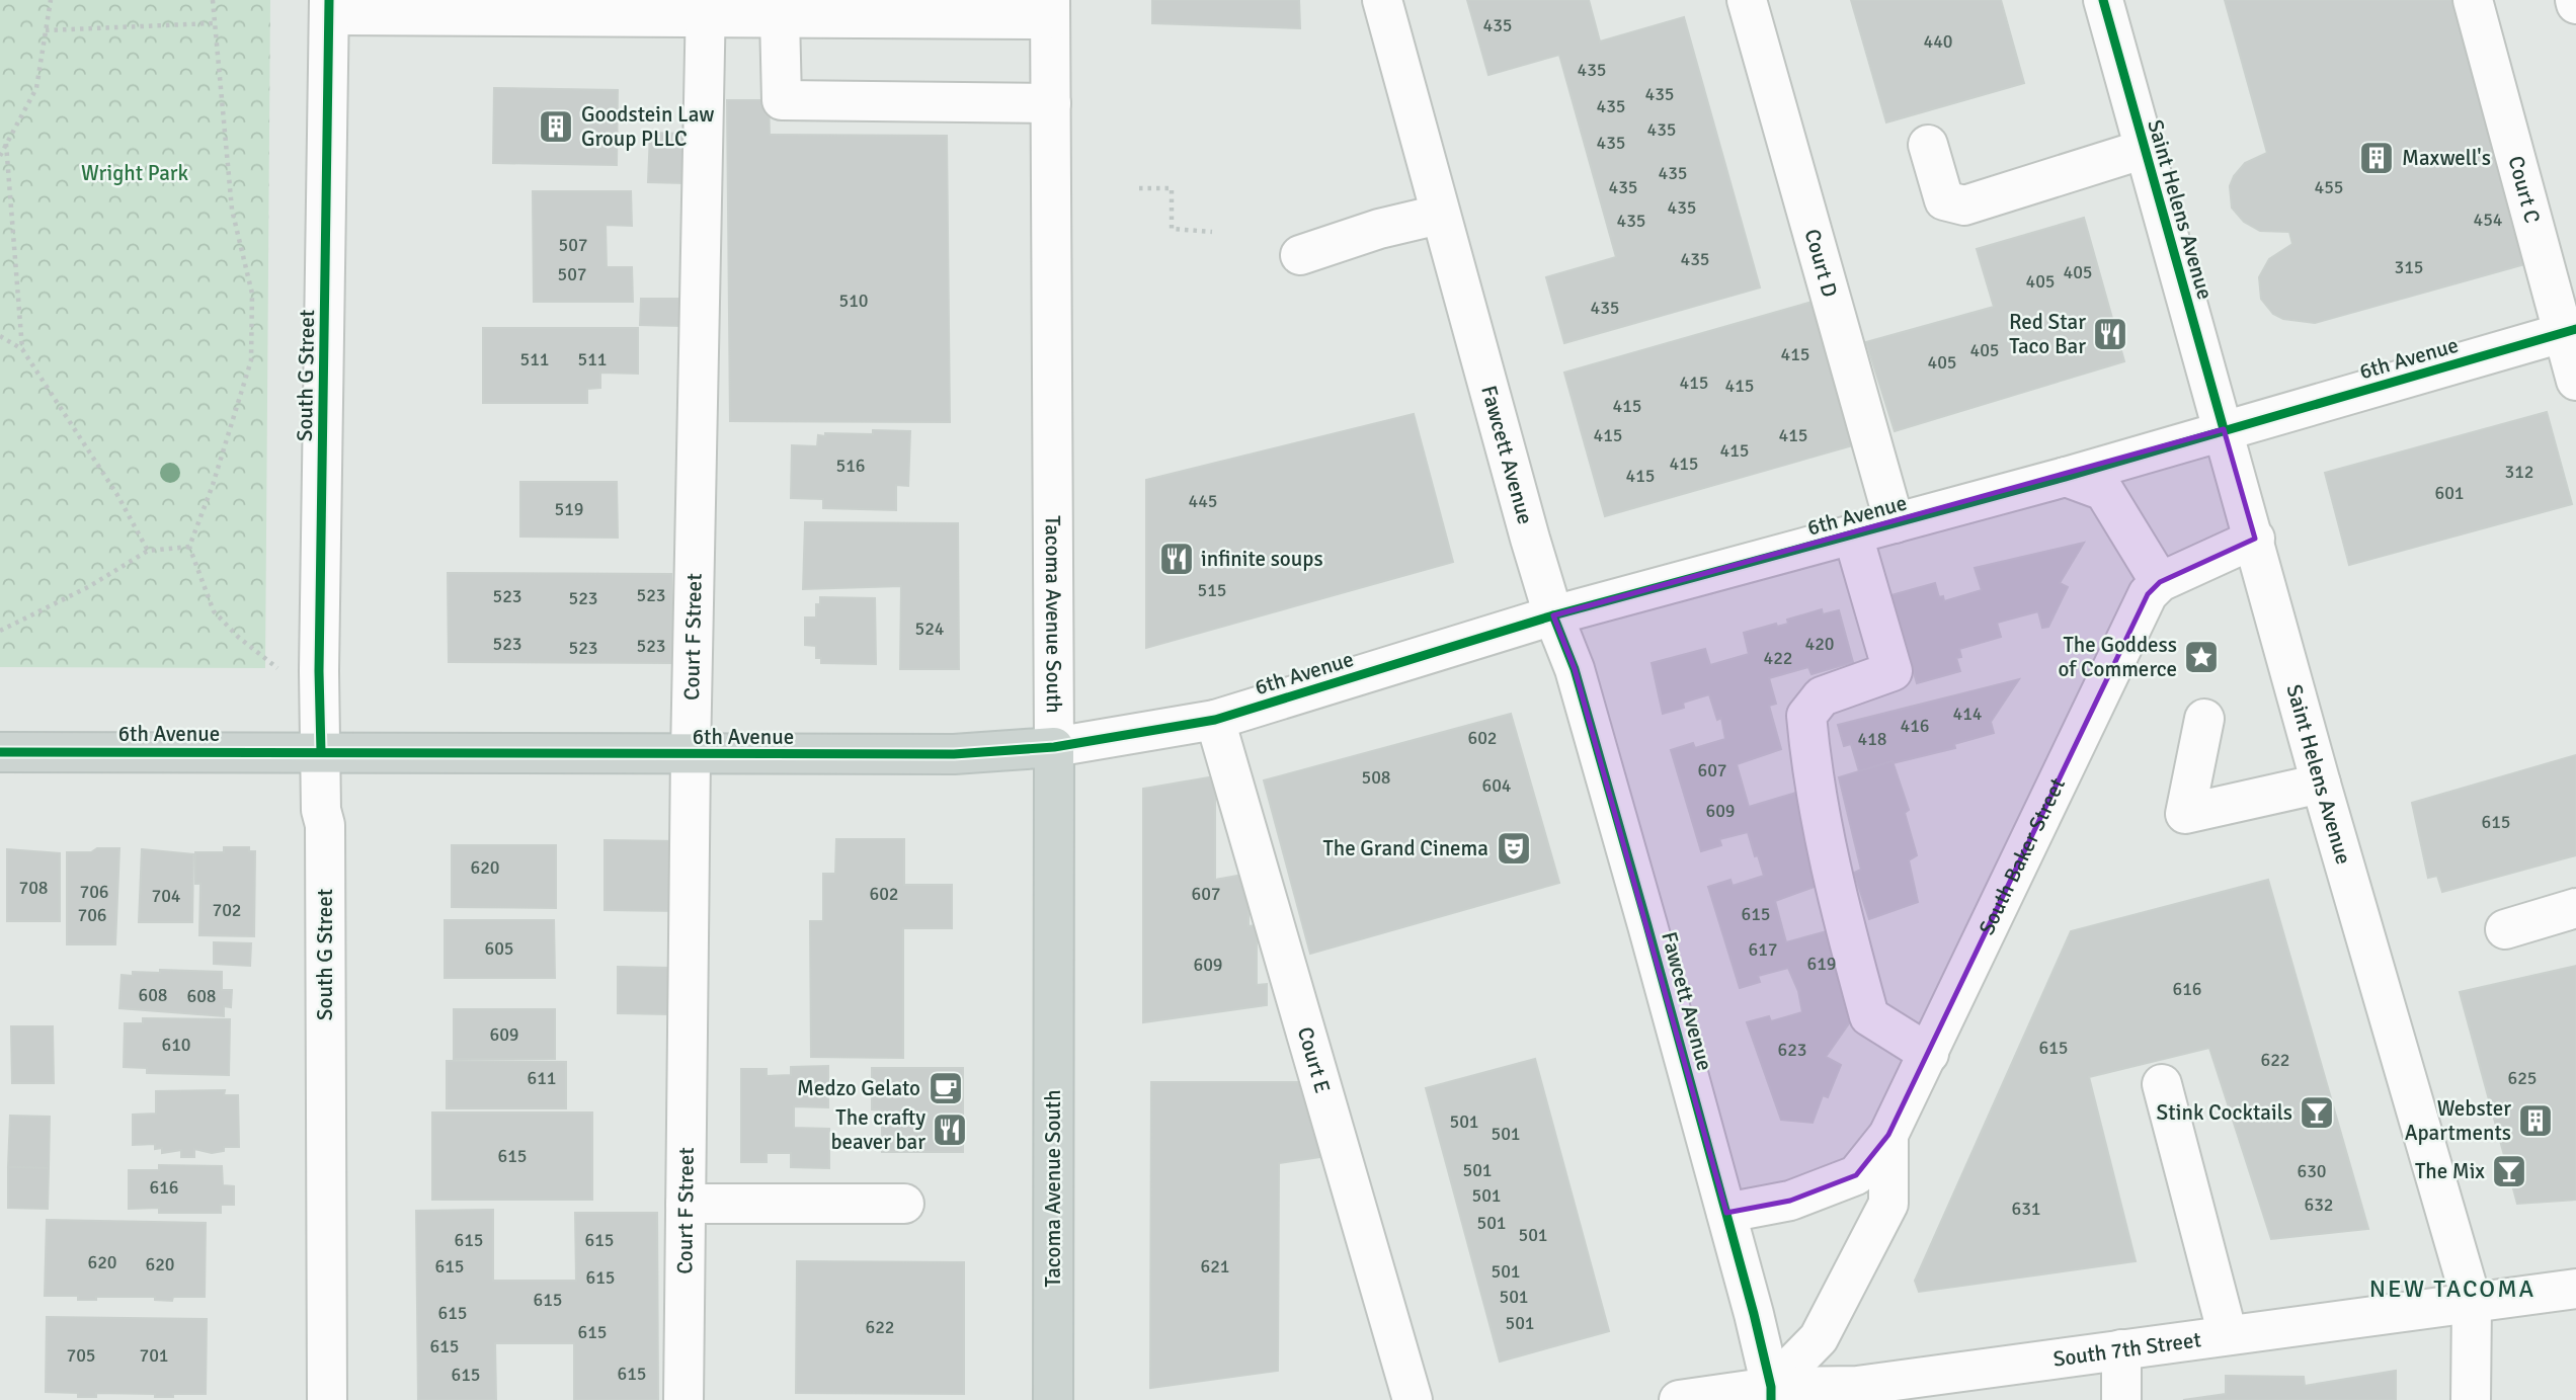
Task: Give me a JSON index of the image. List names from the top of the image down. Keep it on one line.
{"streets":{"main road":["6th Avenue","Tacoma Avenue South"],"street":["Court C","Saint Helens Avenue","Court D","South G Street","Fawcett Avenue","Court F Street","South Baker Street","Court E","South 7th Street"]},"crossings":[["Court C","6th Avenue"],["Saint Helens Avenue","6th Avenue"],["Saint Helens Avenue","South 7th Street"],["Court D","6th Avenue"],["6th Avenue","South G Street"],["6th Avenue","Fawcett Avenue"],["6th Avenue","Tacoma Avenue South"],["6th Avenue","Court F Street"],["6th Avenue","Court E"],["Fawcett Avenue","South Baker Street"],["Fawcett Avenue","South 7th Street"],["South Baker Street","South 7th Street"]],"districts":["NEW TACOMA"],"parks":["Wright Park"],"places":{"building":["Goodstein Law Group PLLC","Maxwell's","Webster Apartments"],"restaurant":["Red Star Taco Bar","infinite soups","The crafty beaver bar"],"place":["The Goddess of Commerce"],"theatre":["The Grand Cinema"],"cafe":["Medzo Gelato"],"bar":["Stink Cocktails","The Mix"]},"house_numbers":["435","440","435","435","435","435","435","435","435","455","435","454","435","507","435","315","405","507","405","510","435","405","415","511","511","405","415","415","415","415","415","415","415","516","312","415","601","445","519","515","523","523","523","524","523","420","523","523","422","414","416","602","418","607","508","604","609","615","620","708","706","602","607","704","702","615","706","605","617","619","609","616","608","608","609","610","615","623","622","611","625","501","501","615","501","630","616","501","632","631","501","501","615","615","620","620","615","621","501","615","501","615","615","501","622","615","615","705","701","615","615"]}
